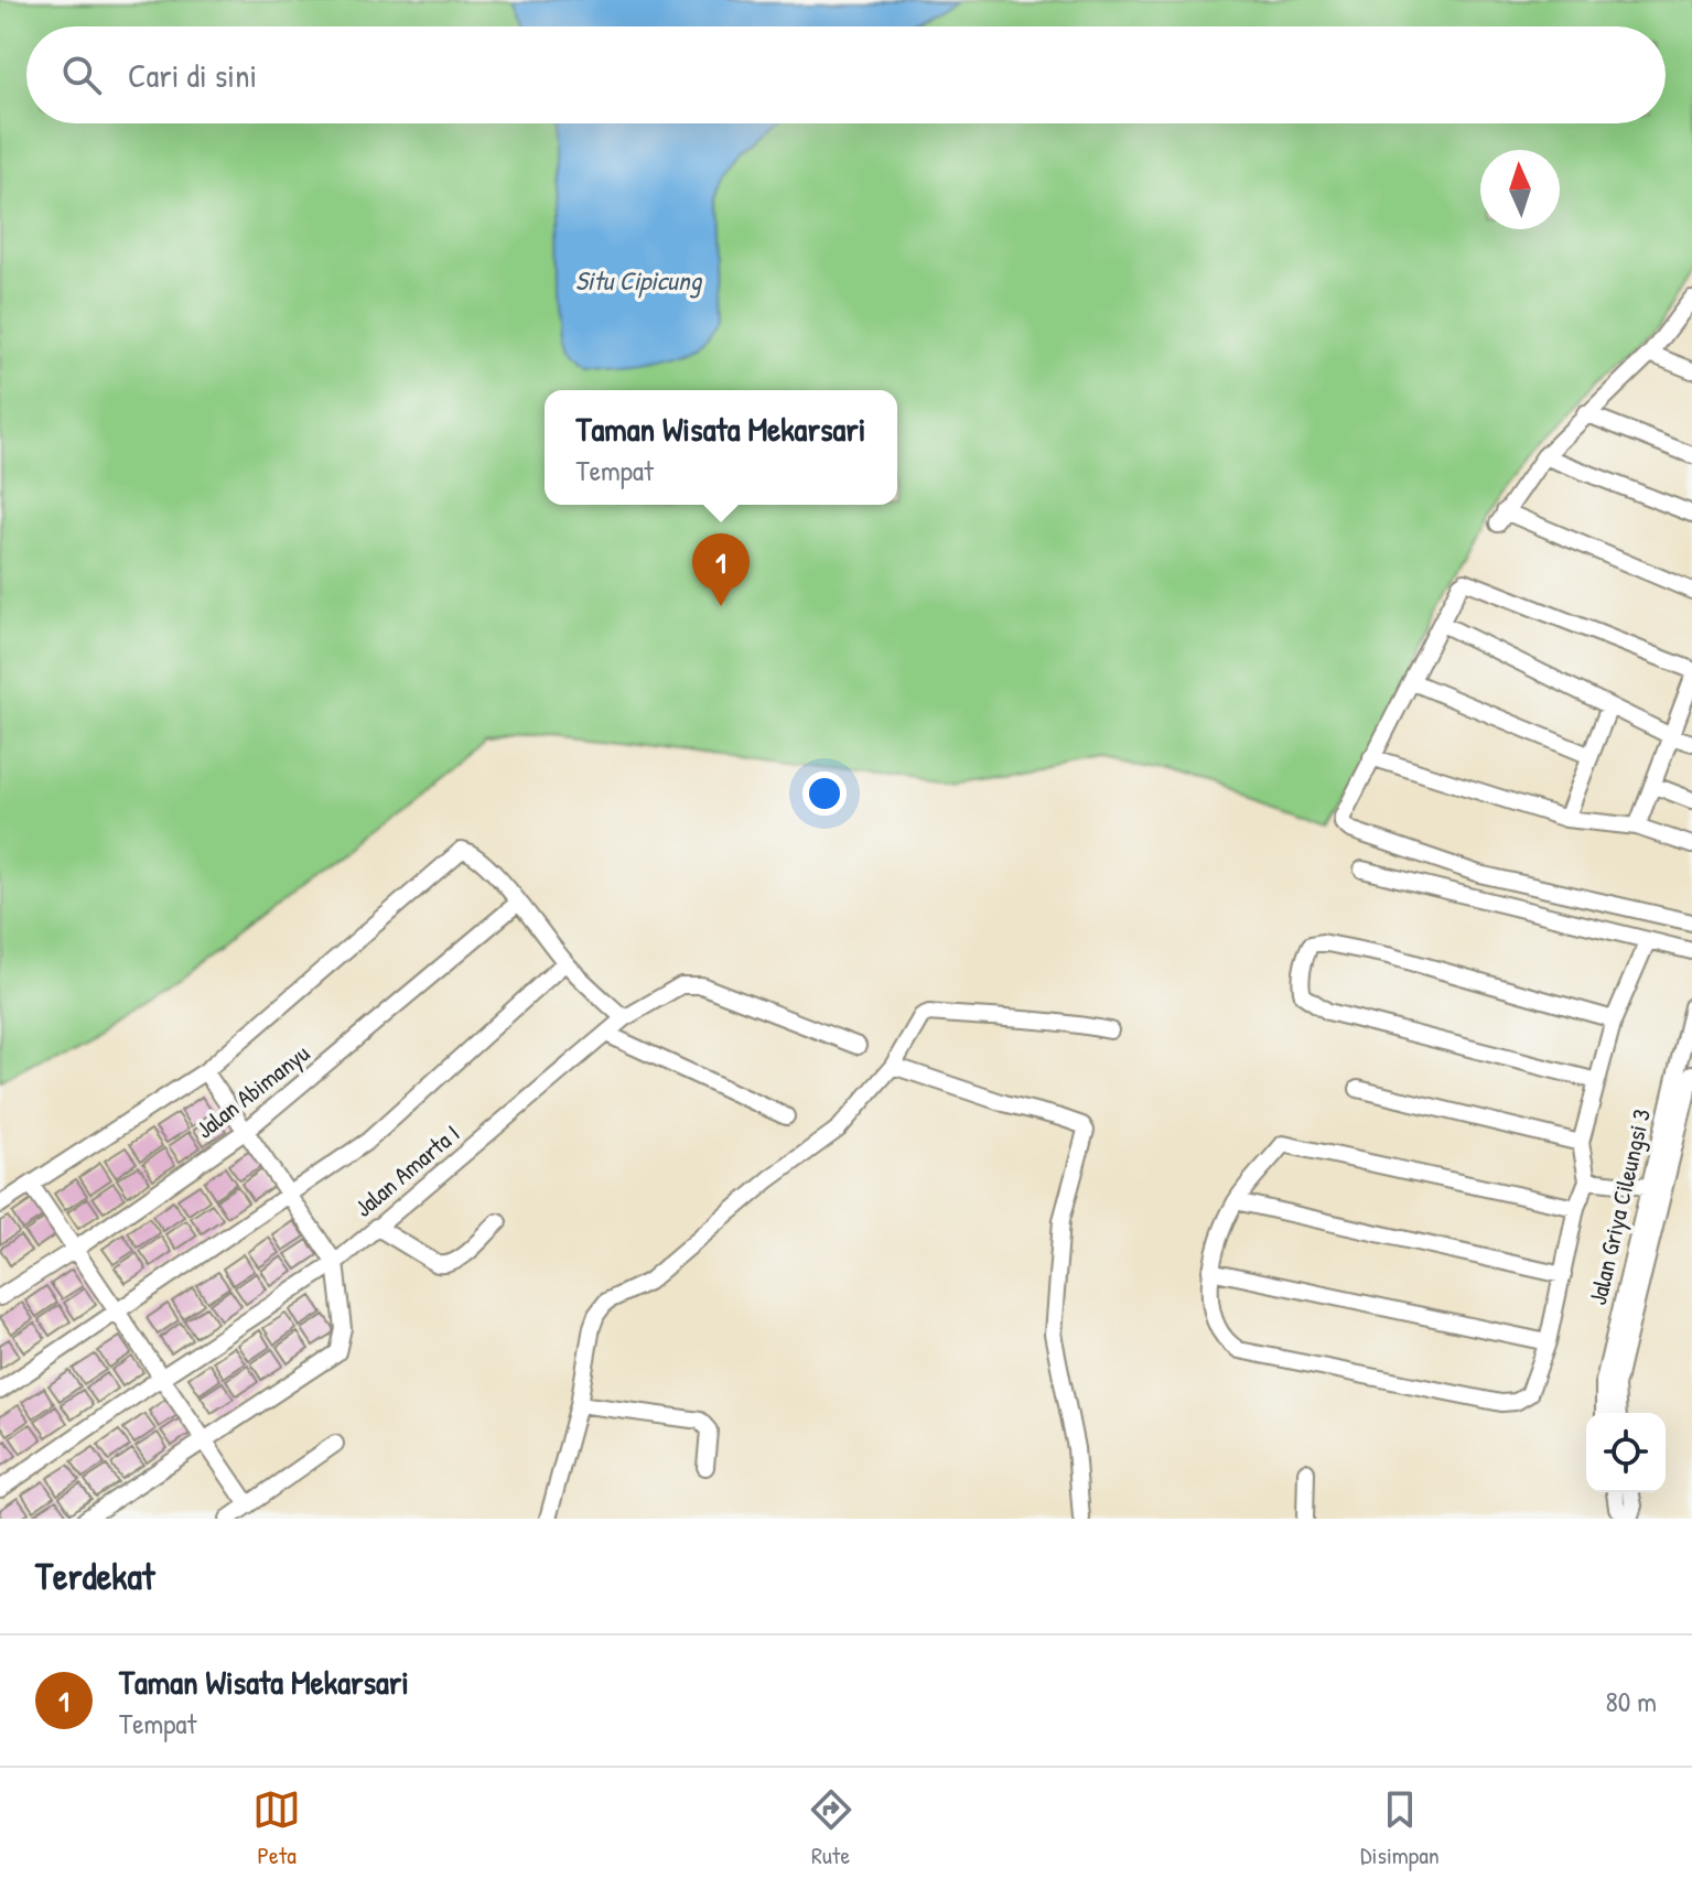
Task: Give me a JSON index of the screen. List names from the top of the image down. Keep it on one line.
{"streets":{"street":["Jalan Abimanyu","Jalan Amarta I","Jalan Griya Cileungsi 3"]},"water":["Situ Cipicung"],"north":"top","page":{"search":"Cari di sini","popup":["Taman Wisata Mekarsari","Tempat"],"pins":"1","heading":"Terdekat","list":[{"mark":"1","name":"Taman Wisata Mekarsari","note":"Tempat","value":"80 m"}],"nav":["Peta","Rute","Disimpan"]}}
